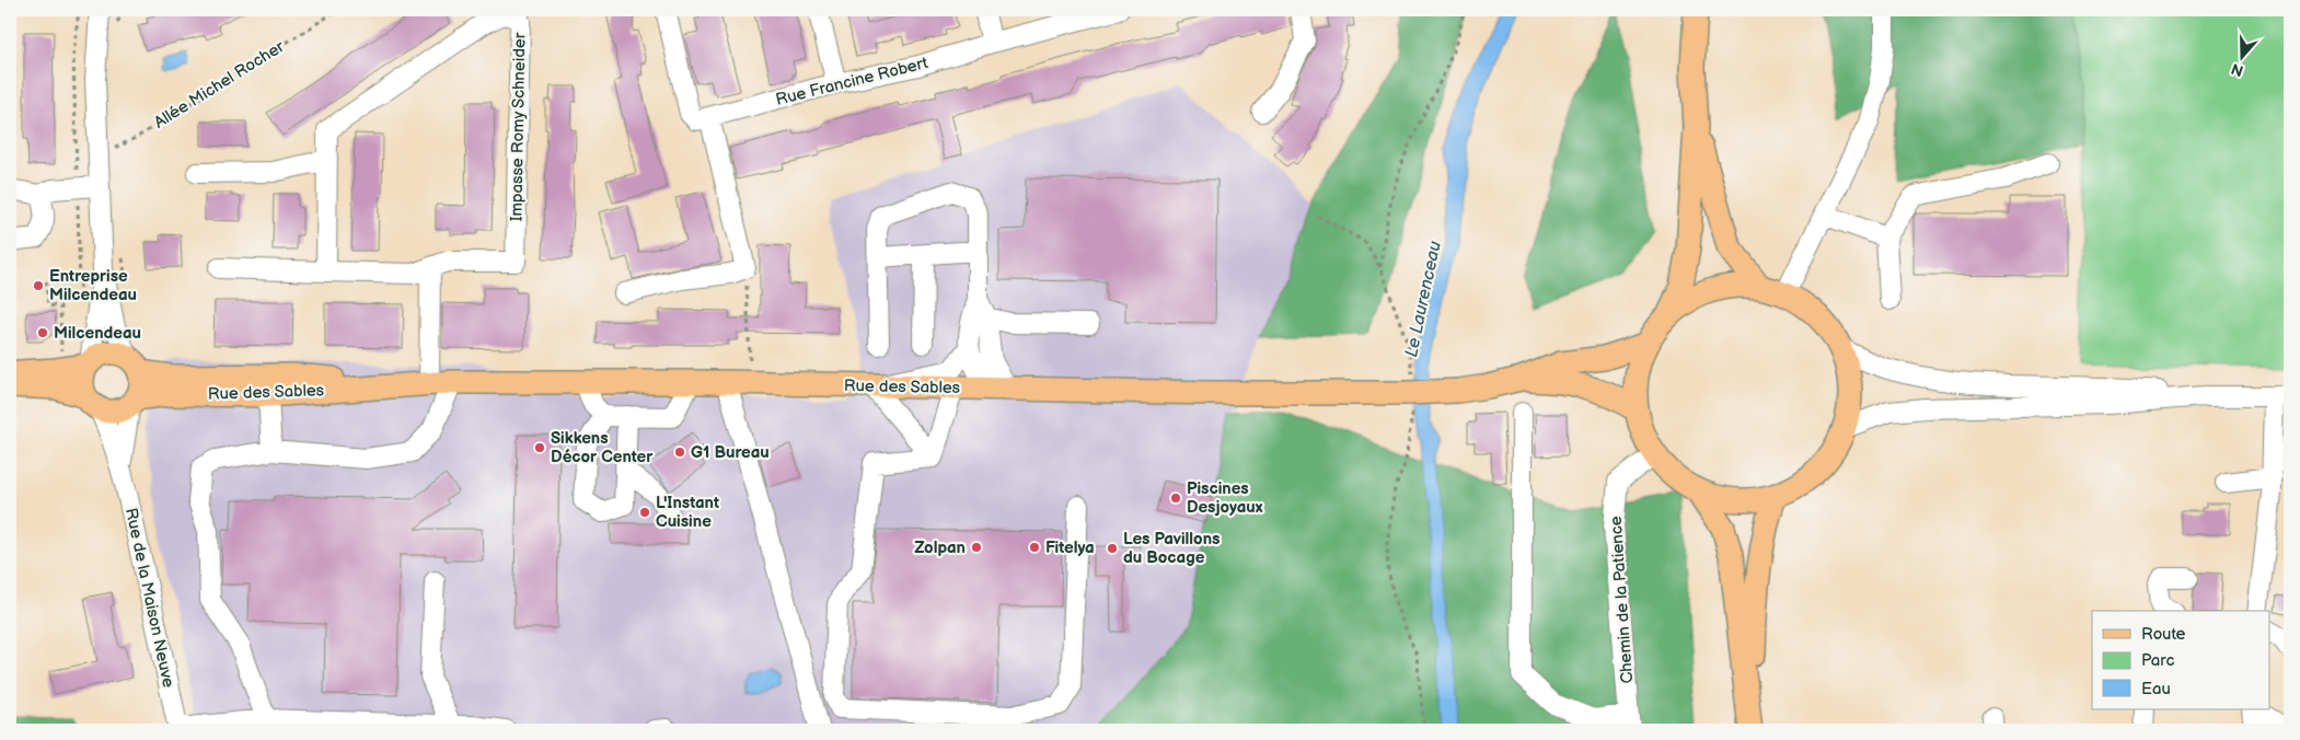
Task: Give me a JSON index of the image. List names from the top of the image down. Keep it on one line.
{"streets":{"main road":["Rue des Sables"],"street":["Rue Francine Robert","Impasse Romy Schneider","Rue de la Maison Neuve","Chemin de la Patience"],"path":["Allée Michel Rocher"]},"crossings":[["Rue des Sables","Rue de la Maison Neuve"]],"water":["Le Laurenceau"],"places":["Entreprise Milcendeau","Milcendeau","Sikkens Décor Center","G1 Bureau","Piscines Desjoyaux","L'Instant Cuisine","Zolpan","Fitelya","Les Pavillons du Bocage"],"legend":["Route","Parc","Eau"],"north":"bottom"}
